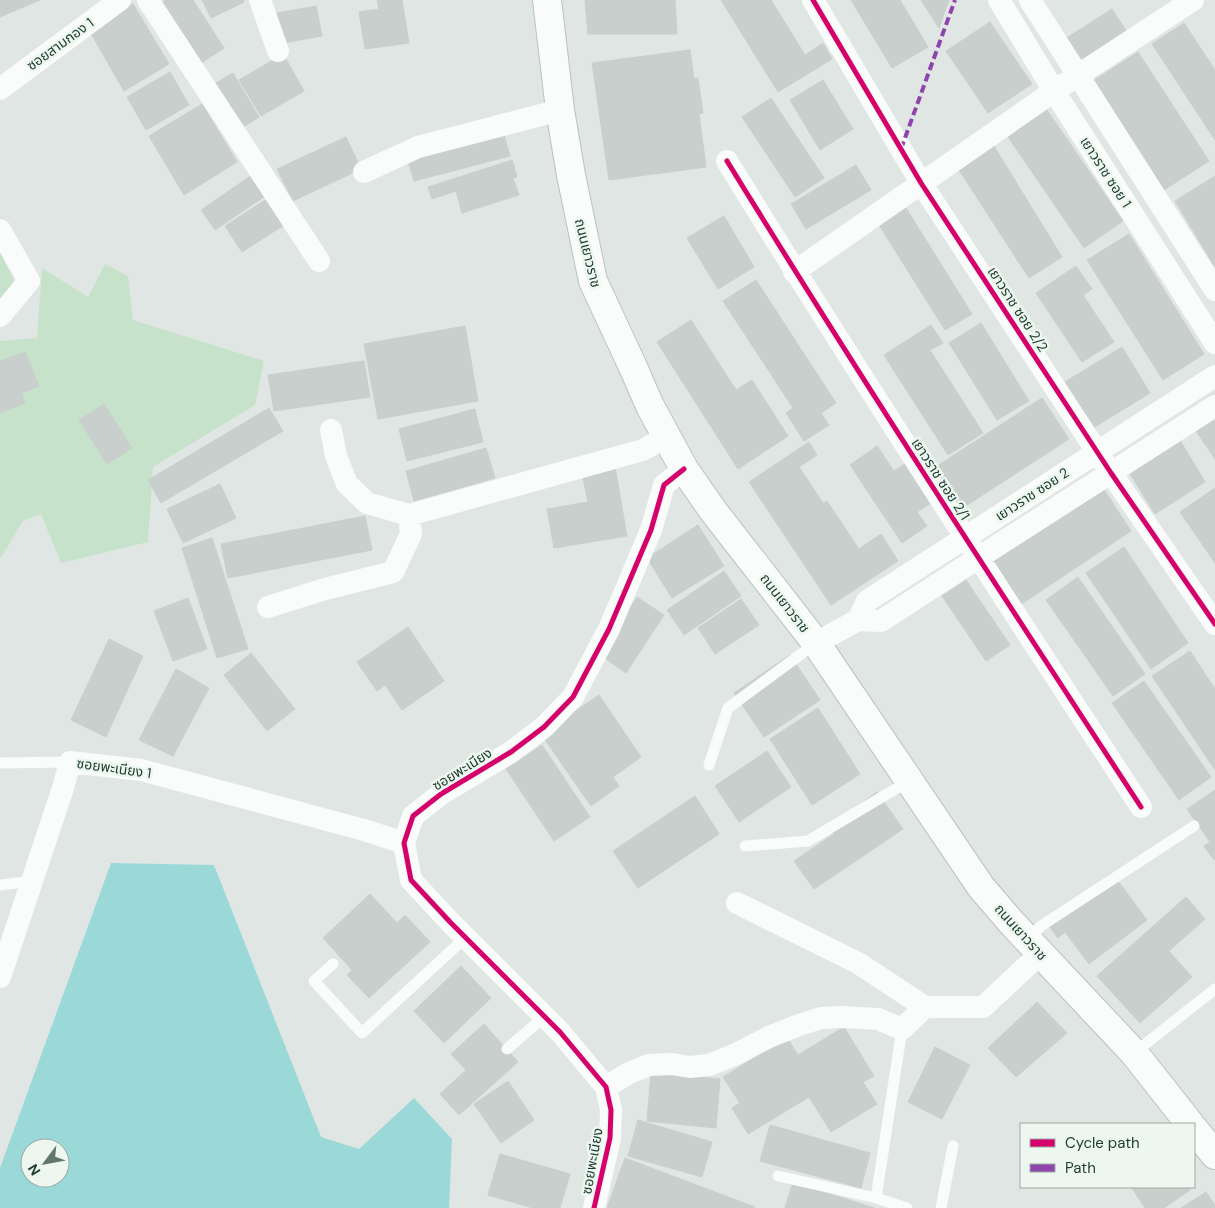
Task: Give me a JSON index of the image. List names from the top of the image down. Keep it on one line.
{"streets":{"main road":["ถนนเยาวราช"],"street":["ซอยสามกอง 1","เยาวราช ซอย 1","เยาวราช ซอย 2/2","เยาวราช ซอย 2/1","เยาวราช ซอย 2","ซอยพะเนียง 1","ซอยพะเนียง"]},"crossings":[["ถนนเยาวราช","เยาวราช ซอย 2"],["ถนนเยาวราช","ซอยพะเนียง"],["เยาวราช ซอย 2/2","เยาวราช ซอย 2"],["เยาวราช ซอย 2/1","เยาวราช ซอย 2"],["ซอยพะเนียง 1","ซอยพะเนียง"]],"legend":["Cycle path","Path"],"north":"bottom left"}
